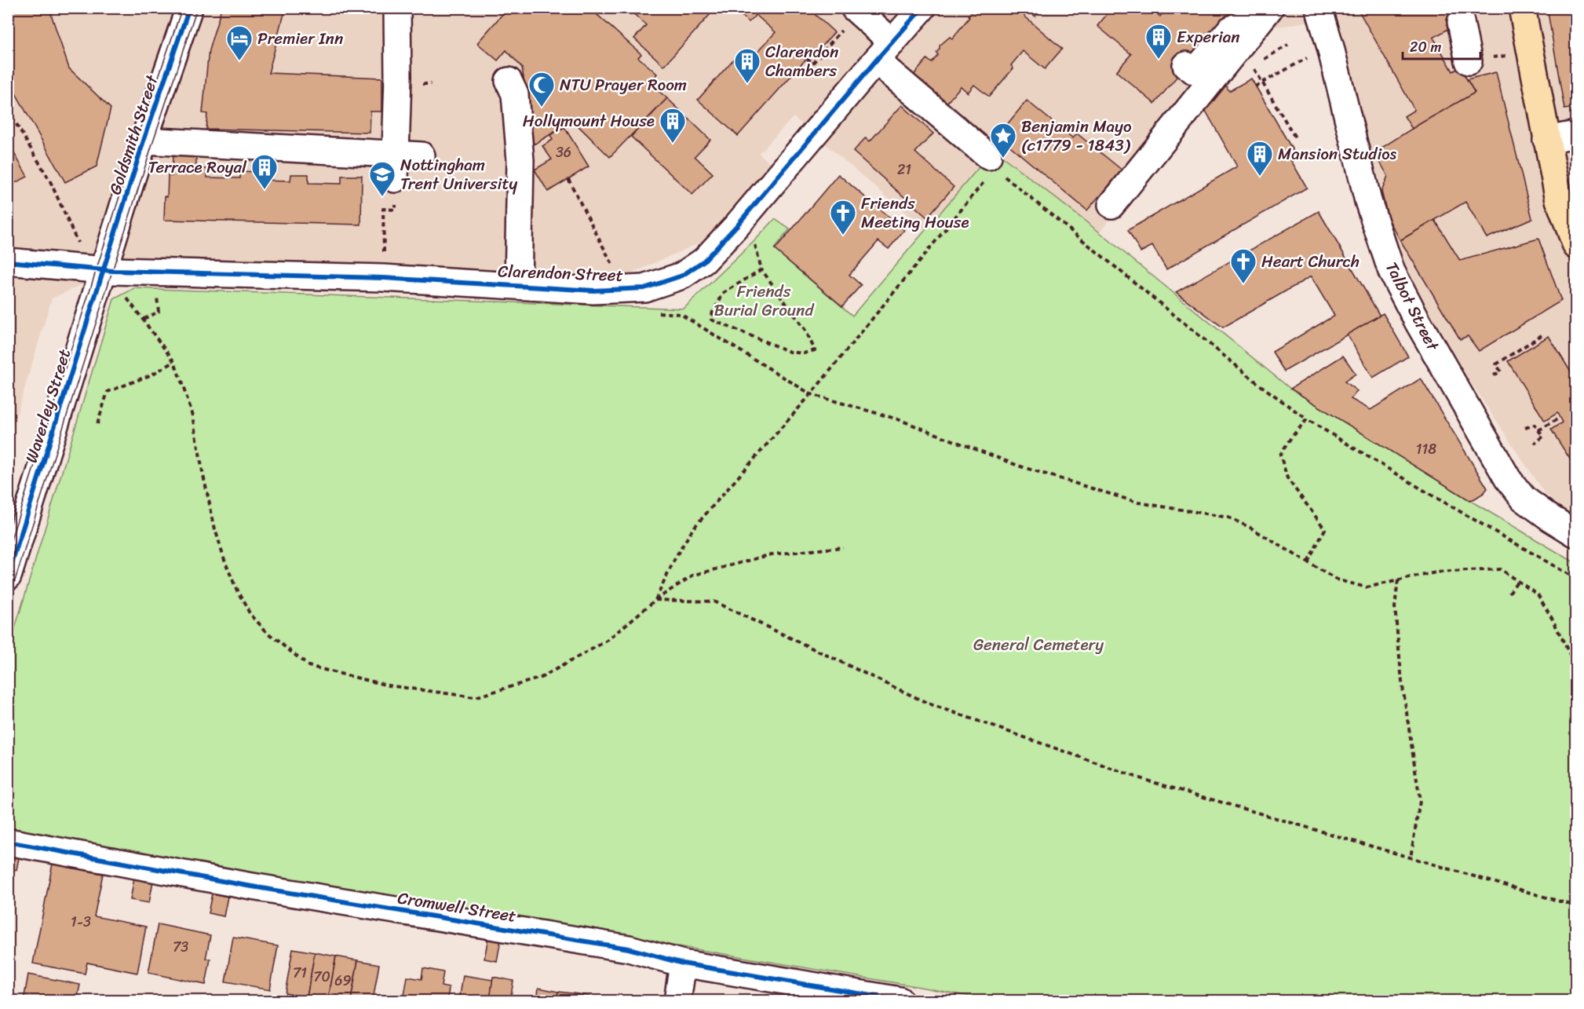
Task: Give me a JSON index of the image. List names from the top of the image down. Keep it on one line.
{"streets":{"street":["Goldsmith Street","Clarendon Street","Talbot Street","Waverley Street","Cromwell Street"]},"crossings":[["Goldsmith Street","Clarendon Street"],["Goldsmith Street","Waverley Street"],["Clarendon Street","Waverley Street"]],"parks":["Friends Burial Ground","General Cemetery"],"places":{"building":["Experian","Clarendon Chambers","Hollymount House","Mansion Studios","Terrace Royal"],"hotel":["Premier Inn"],"mosque":["NTU Prayer Room"],"place":["Benjamin Mayo (c1779 - 1843)"],"school or university":["Nottingham Trent University"],"church":["Friends Meeting House","Heart Church"]},"house_numbers":["36","21","118","1-3","73","71","70","69"],"scale_bar":"20 m"}
